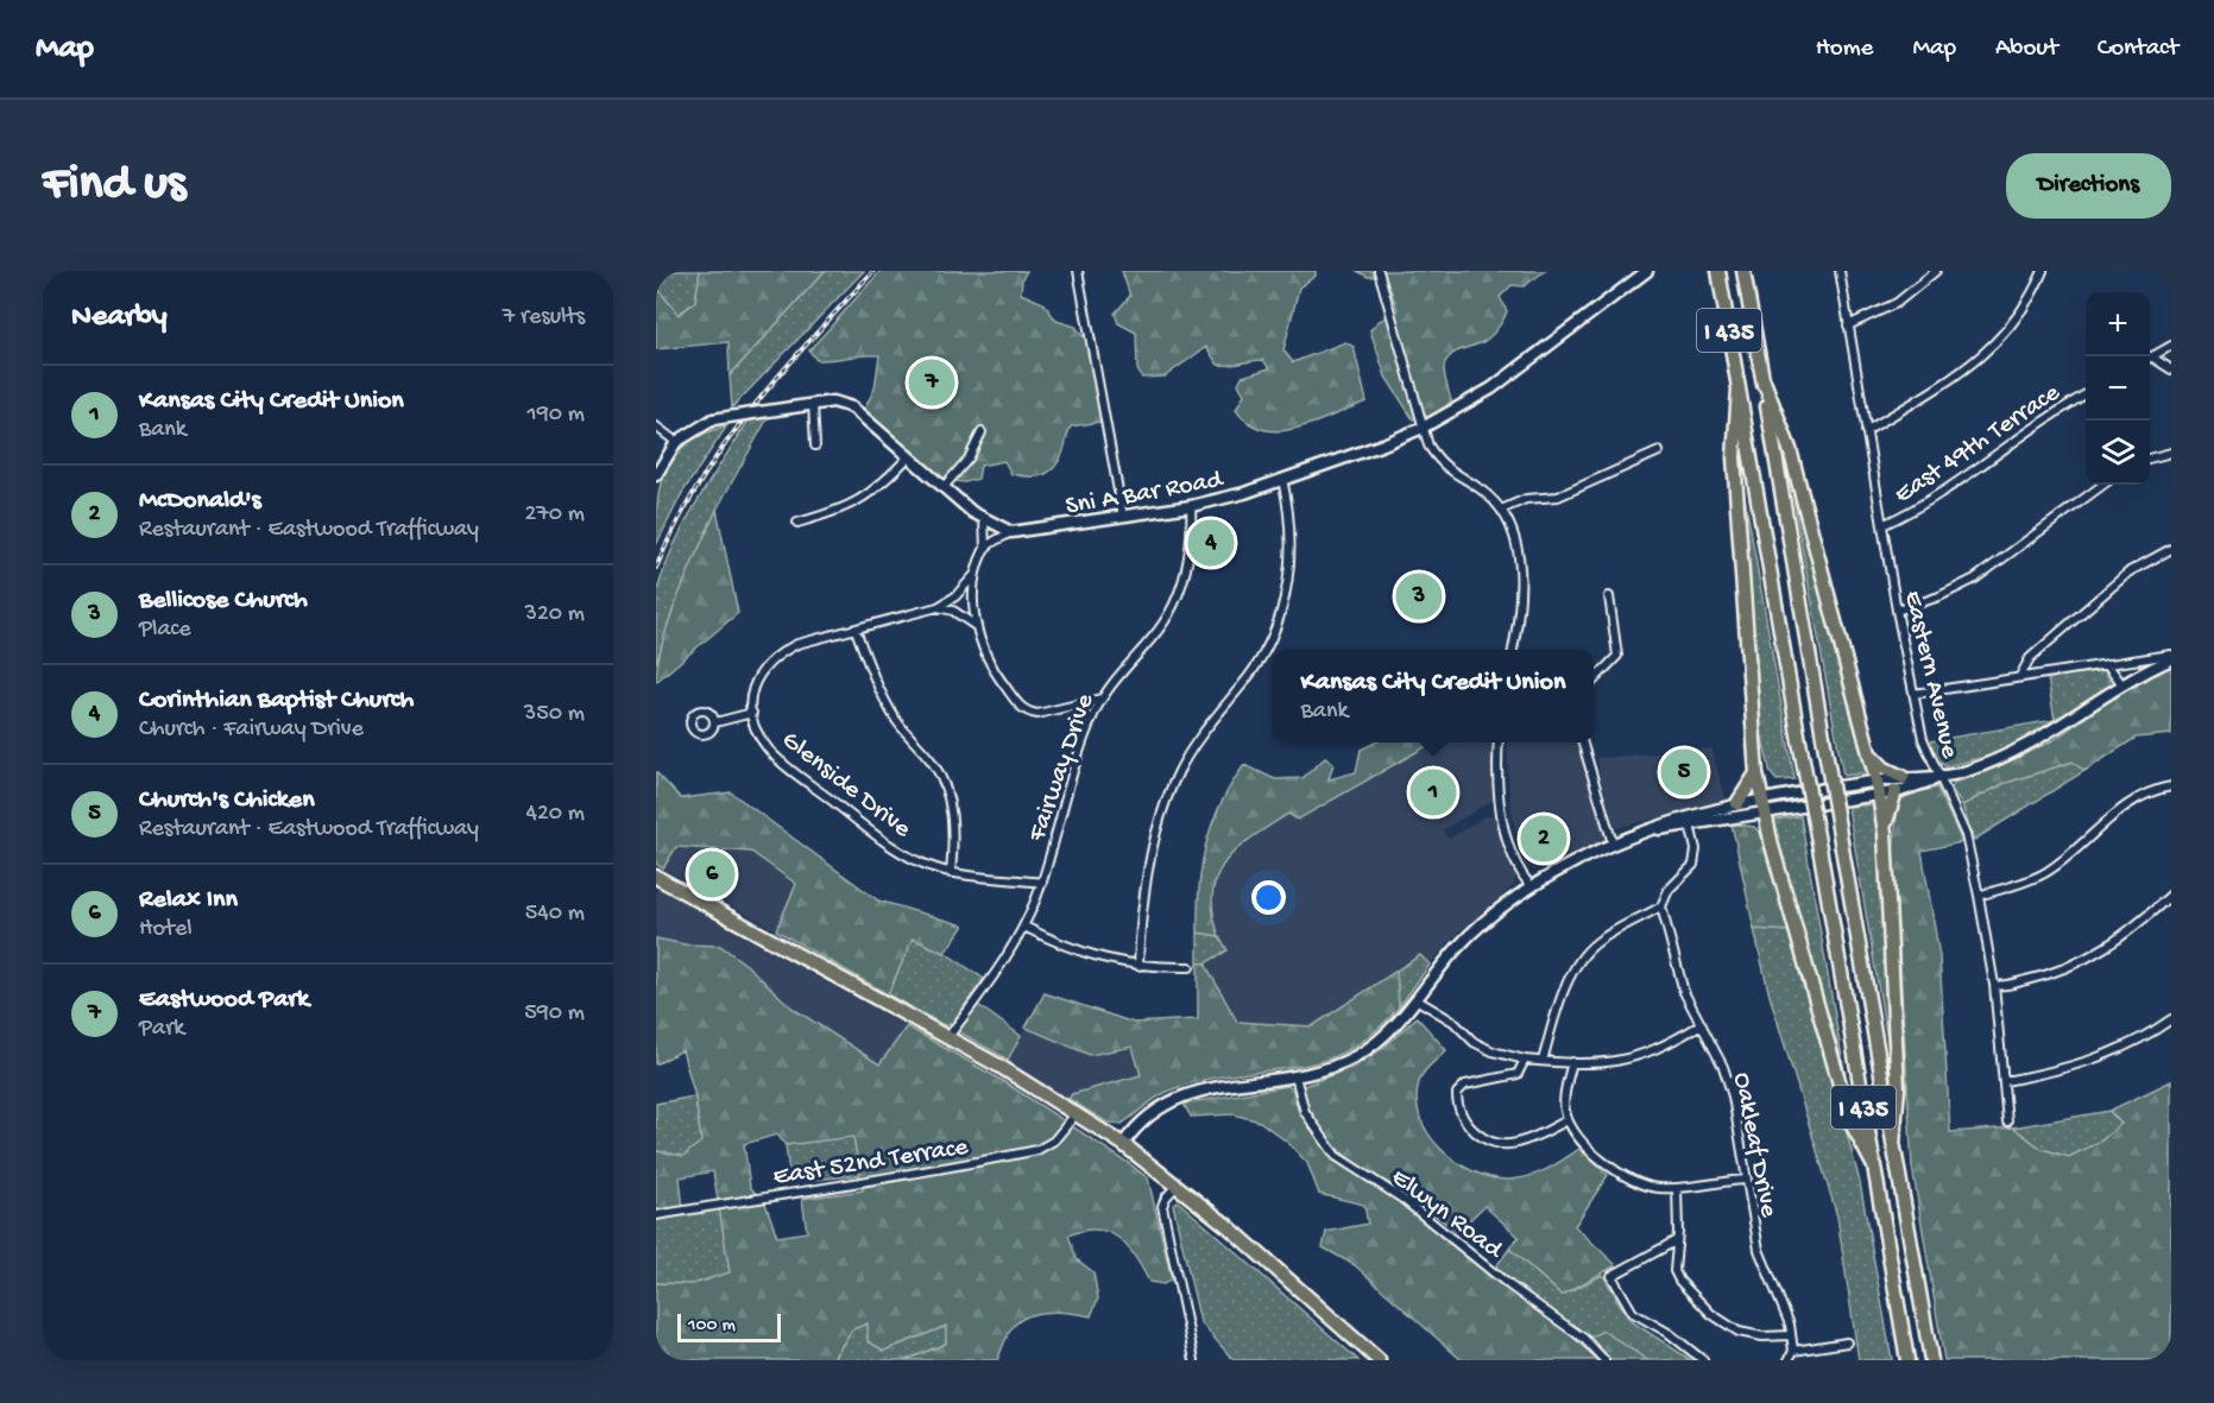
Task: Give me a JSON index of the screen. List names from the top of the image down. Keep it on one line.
{"streets":{"highway":["I 435"],"main road":["Sni A Bar Road"],"street":["East 49th Terrace","Eastern Avenue","Fairway Drive","Glenside Drive","Oakleaf Drive","East 52nd Terrace","Elwyn Road"]},"crossings":[["East 49th Terrace","Eastern Avenue"],["Sni A Bar Road","Fairway Drive"],["Fairway Drive","Glenside Drive"]],"scale_bar":"100 m","page":{"header":"Map","nav":["Home","Map","About","Contact"],"buttons":"Directions","title":"Find us","heading":["Nearby","7 results"],"map_buttons":["+","−"],"pins":["7","4","3","5","1","2","6"],"list":[{"mark":"1","name":"Kansas City Credit Union","note":"Bank","value":"190 m"},{"mark":"2","name":"McDonald's","note":"Restaurant · Eastwood Trafficway","value":"270 m"},{"mark":"3","name":"Bellicose Church","note":"Place","value":"320 m"},{"mark":"4","name":"Corinthian Baptist Church","note":"Church · Fairway Drive","value":"350 m"},{"mark":"5","name":"Church's Chicken","note":"Restaurant · Eastwood Trafficway","value":"420 m"},{"mark":"6","name":"Relax Inn","note":"Hotel","value":"540 m"},{"mark":"7","name":"Eastwood Park","note":"Park","value":"590 m"}],"popup":["Kansas City Credit Union","Bank"],"scale":"100 m"}}
